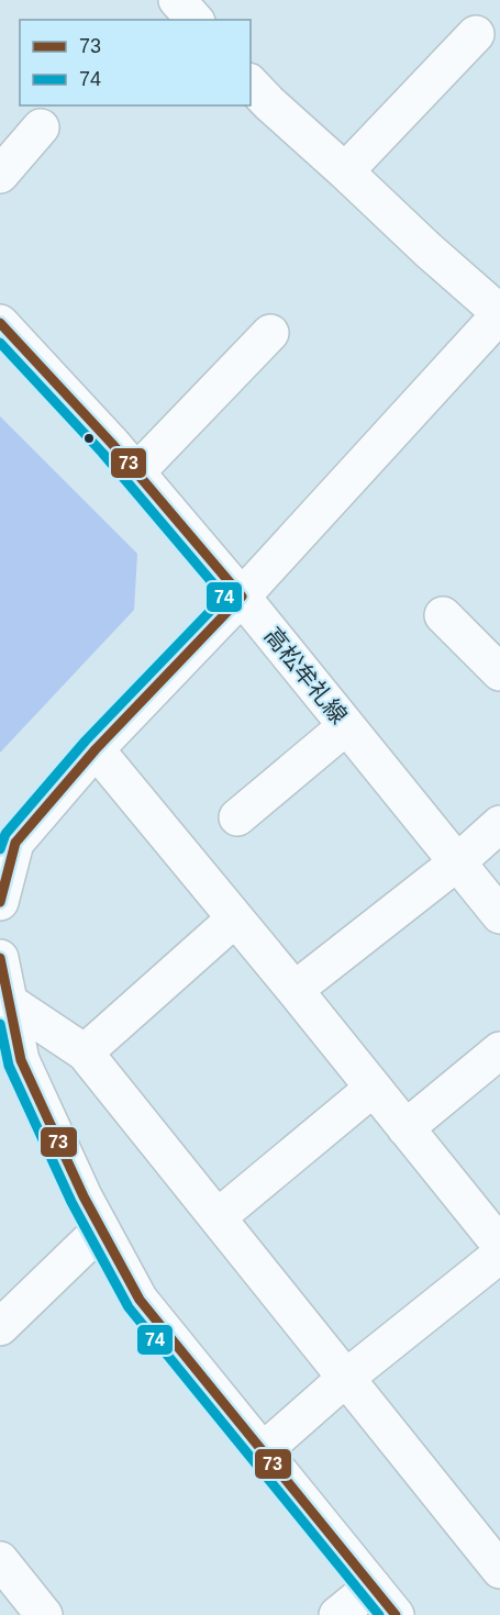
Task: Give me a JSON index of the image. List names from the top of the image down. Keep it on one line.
{"streets":{"street":["高松牟礼線"]},"lines":["transit line 73","transit line 74"],"legend":["73","74"]}
